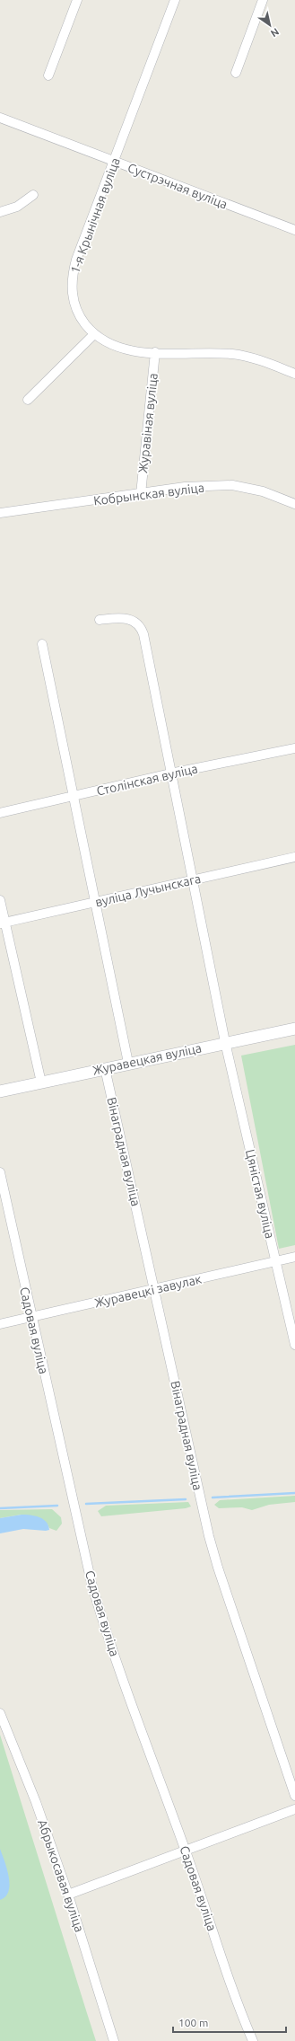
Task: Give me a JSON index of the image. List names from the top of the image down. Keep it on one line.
{"streets":{"street":["Сустрэчная вуліца","1-я Крынічная вуліца","Журавіная вуліца","Кобрынская вуліца","Столінская вуліца","вуліца Лучынскага","Журавецкая вуліца","Вінаградная вуліца","Цяністая вуліца","Журавецкі завулак","Садовая вуліца","Абрыкосавая вуліца"]},"crossings":[["Сустрэчная вуліца","1-я Крынічная вуліца"],["1-я Крынічная вуліца","Журавіная вуліца"],["Журавіная вуліца","Кобрынская вуліца"],["Столінская вуліца","Цяністая вуліца"],["вуліца Лучынскага","Цяністая вуліца"],["Журавецкая вуліца","Вінаградная вуліца"],["Журавецкая вуліца","Цяністая вуліца"],["Вінаградная вуліца","Журавецкі завулак"],["Цяністая вуліца","Журавецкі завулак"],["Журавецкі завулак","Садовая вуліца"]],"scale_bar":"100 m","north":"bottom right"}
